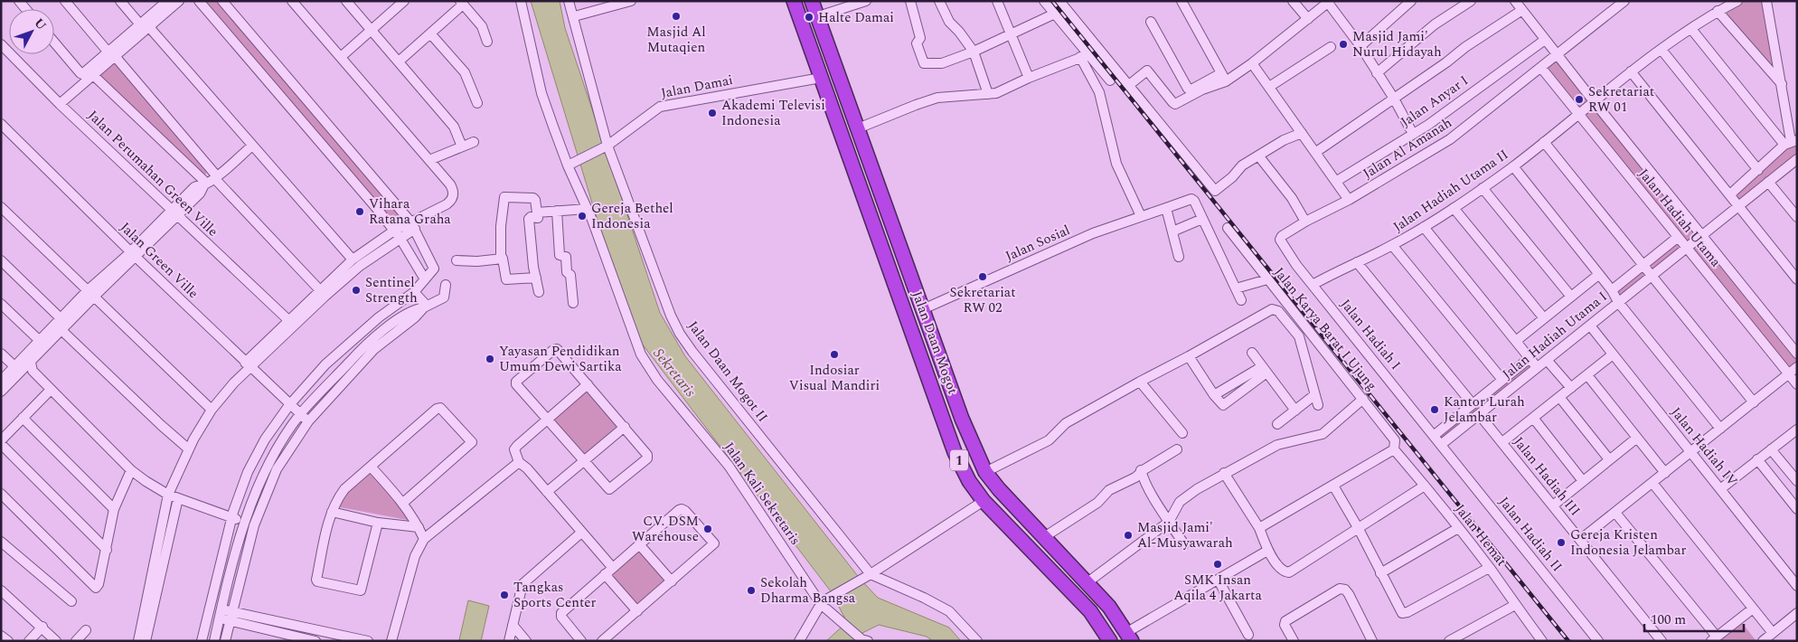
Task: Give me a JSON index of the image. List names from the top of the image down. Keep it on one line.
{"streets":{"highway":["Jalan Daan Mogot","1"],"street":["Jalan Damai","Jalan Anyar I","Jalan Al Amanah","Jalan Perumahan Green Ville","Jalan Hadiah Utama II","Jalan Hadiah Utama","Jalan Sosial","Jalan Green Ville","Jalan Karya Barat I Ujung","Jalan Hadiah I","Jalan Hadiah Utama I","Jalan Daan Mogot II","Jalan Hadiah IV","Jalan Hadiah III","Jalan Kali Sekretaris","Jalan Hadiah II","Jalan Hemat"]},"crossings":[["Jalan Damai","Jalan Daan Mogot"],["Jalan Damai","Jalan Daan Mogot II"],["Jalan Damai","Jalan Kali Sekretaris"],["Jalan Anyar I","Jalan Hadiah Utama"],["Jalan Al Amanah","Jalan Hadiah Utama"],["Jalan Al Amanah","Jalan Hadiah I"],["Jalan Hadiah Utama II","Jalan Hadiah Utama"],["Jalan Hadiah Utama II","Jalan Hadiah I"],["Jalan Hadiah Utama","Jalan Hadiah Utama I"],["Jalan Sosial","Jalan Daan Mogot"],["Jalan Karya Barat I Ujung","Jalan Hemat"],["Jalan Hadiah I","Jalan Hadiah Utama I"],["Jalan Hadiah I","Jalan Hadiah II"],["Jalan Hadiah Utama I","Jalan Hadiah IV"],["Jalan Hadiah Utama I","Jalan Hadiah III"],["Jalan Hadiah Utama I","Jalan Hadiah II"]],"water":["Sekretaris"],"places":["Masjid Al Mutaqien","Halte Damai","Masjid Jami' Nurul Hidayah","Sekretariat RW 01","Akademi Televisi Indonesia","Vihara Ratana Graha","Gereja Bethel Indonesia","Sekretariat RW 02","Sentinel Strength","Indosiar Visual Mandiri","Yayasan Pendidikan Umum Dewi Sartika","Kantor Lurah Jelambar","CV. DSM Warehouse","Masjid Jami' Al-Musyawarah","Gereja Kristen Indonesia Jelambar","SMK Insan Aqila 4 Jakarta","Sekolah Dharma Bangsa","Tangkas Sports Center"],"scale_bar":"100 m","north":"top right"}
